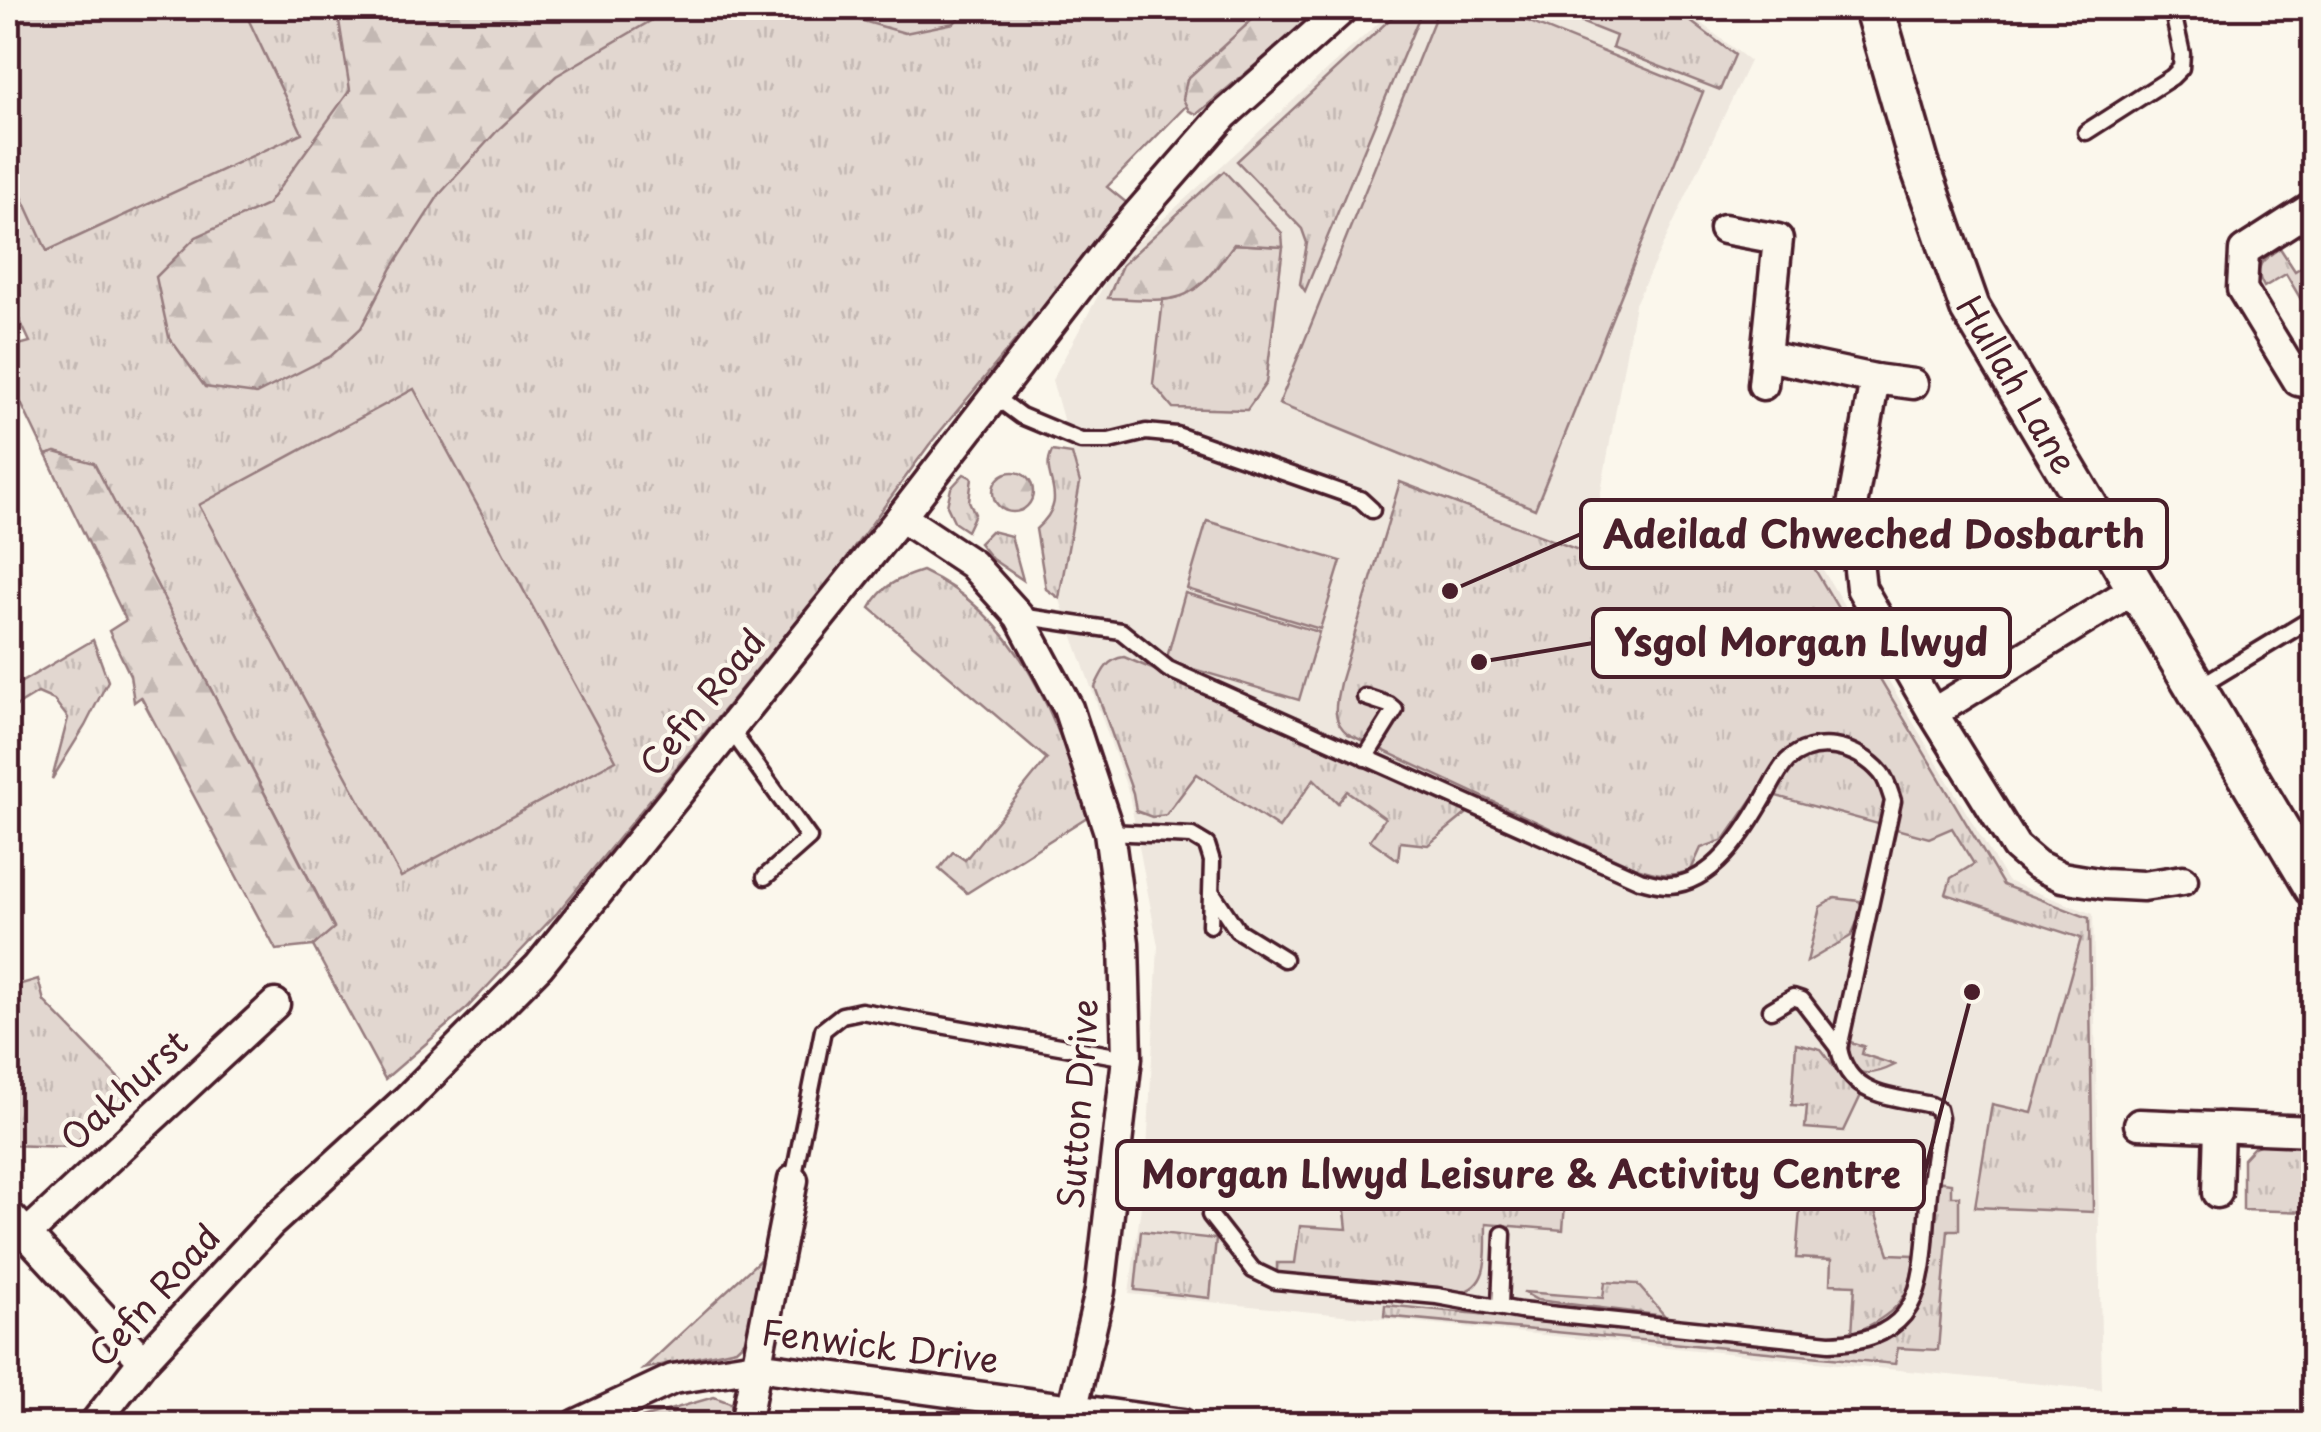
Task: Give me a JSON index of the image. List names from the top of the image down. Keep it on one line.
{"streets":{"street":["Hullah Lane","Cefn Road","Oakhurst","Sutton Drive","Fenwick Drive"]},"crossings":[["Cefn Road","Sutton Drive"],["Sutton Drive","Fenwick Drive"]],"places":["Adeilad Chweched Dosbarth","Ysgol Morgan Llwyd","Morgan Llwyd Leisure & Activity Centre"]}
